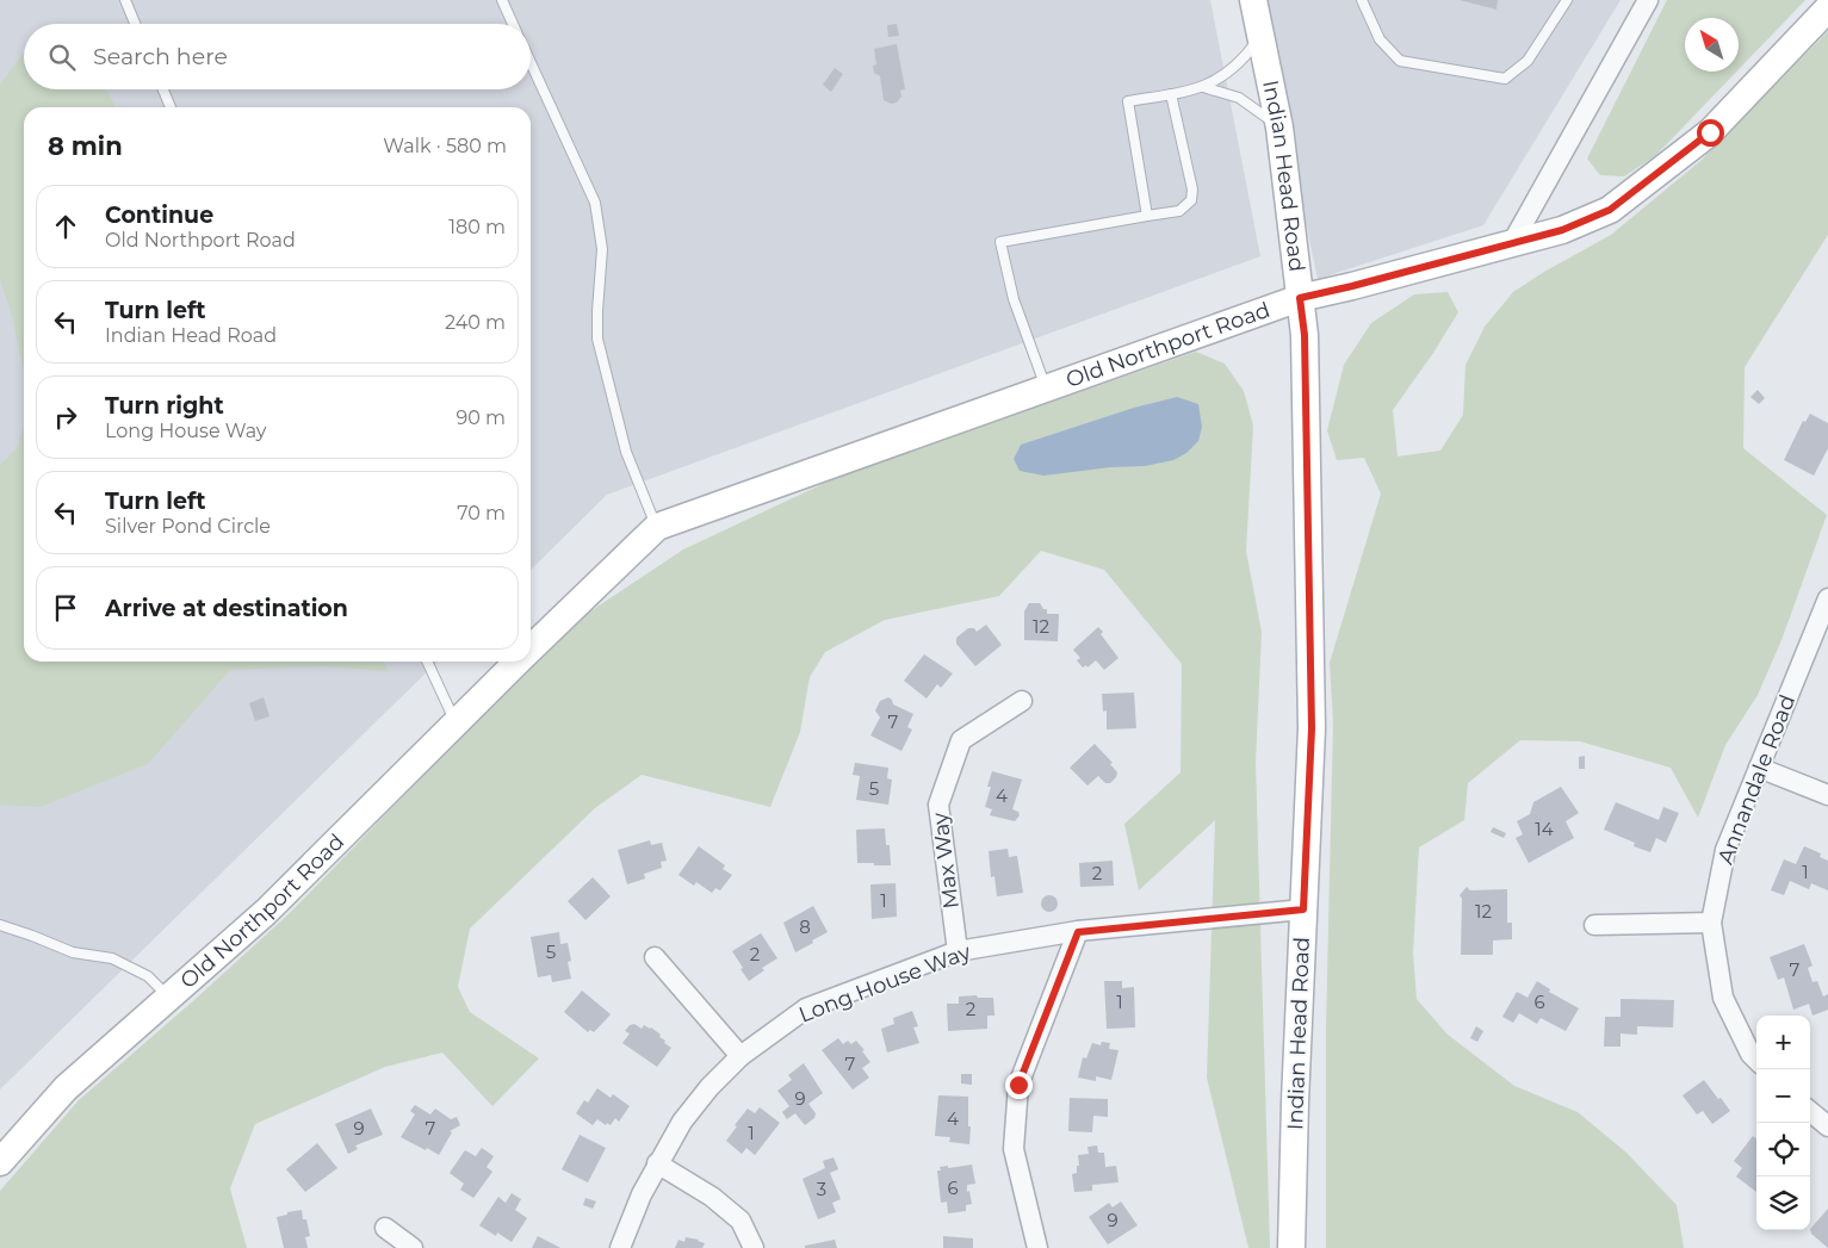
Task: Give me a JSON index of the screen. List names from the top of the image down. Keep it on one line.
{"streets":{"main road":["Indian Head Road","Old Northport Road"],"street":["Annandale Road","Max Way","Long House Way"]},"crossings":[["Indian Head Road","Old Northport Road"],["Indian Head Road","Long House Way"],["Max Way","Long House Way"]],"house_numbers":["12","7","5","4","14","1","2","1","12","8","5","2","7","1","6","2","7","9","4","9","7","1","6","3","9"],"north":"top left","page":{"search":"Search here","heading":["8 min","Walk · 580 m"],"list":[["Continue","Old Northport Road","180 m"],["Turn left","Indian Head Road","240 m"],["Turn right","Long House Way","90 m"],["Turn left","Silver Pond Circle","70 m"],"Arrive at destination"],"map_buttons":["+","−"]}}
